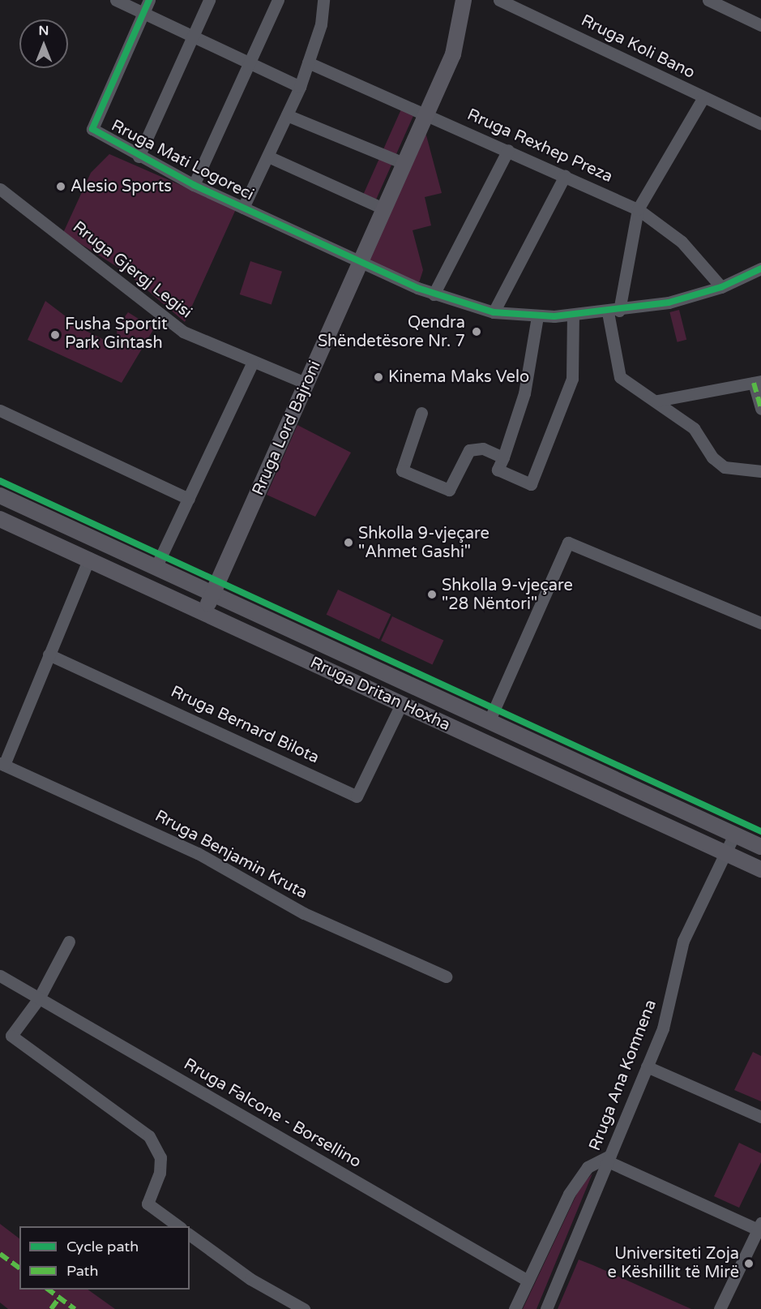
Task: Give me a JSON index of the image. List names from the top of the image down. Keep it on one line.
{"streets":{"main road":["Rruga Lord Bajroni","Rruga Dritan Hoxha"],"street":["Rruga Koli Bano","Rruga Rexhep Preza","Rruga Mati Logoreci","Rruga Gjergj Legisi","Rruga Bernard Bilota","Rruga Benjamin Kruta","Rruga Ana Komnena","Rruga Falcone - Borsellino"]},"crossings":[["Rruga Rexhep Preza","Rruga Mati Logoreci"],["Rruga Rexhep Preza","Rruga Lord Bajroni"],["Rruga Mati Logoreci","Rruga Lord Bajroni"],["Rruga Gjergj Legisi","Rruga Lord Bajroni"],["Rruga Lord Bajroni","Rruga Dritan Hoxha"],["Rruga Dritan Hoxha","Rruga Bernard Bilota"],["Rruga Dritan Hoxha","Rruga Ana Komnena"]],"places":["Alesio Sports","Qendra Shëndetësore Nr. 7","Fusha Sportit Park Gintash","Kinema Maks Velo","Shkolla 9-vjeçare \"Ahmet Gashi\"","Shkolla 9-vjeçare \"28 Nëntori\"","Universiteti Zoja e Këshillit të Mirë"],"legend":["Cycle path","Path"],"north":"top"}
